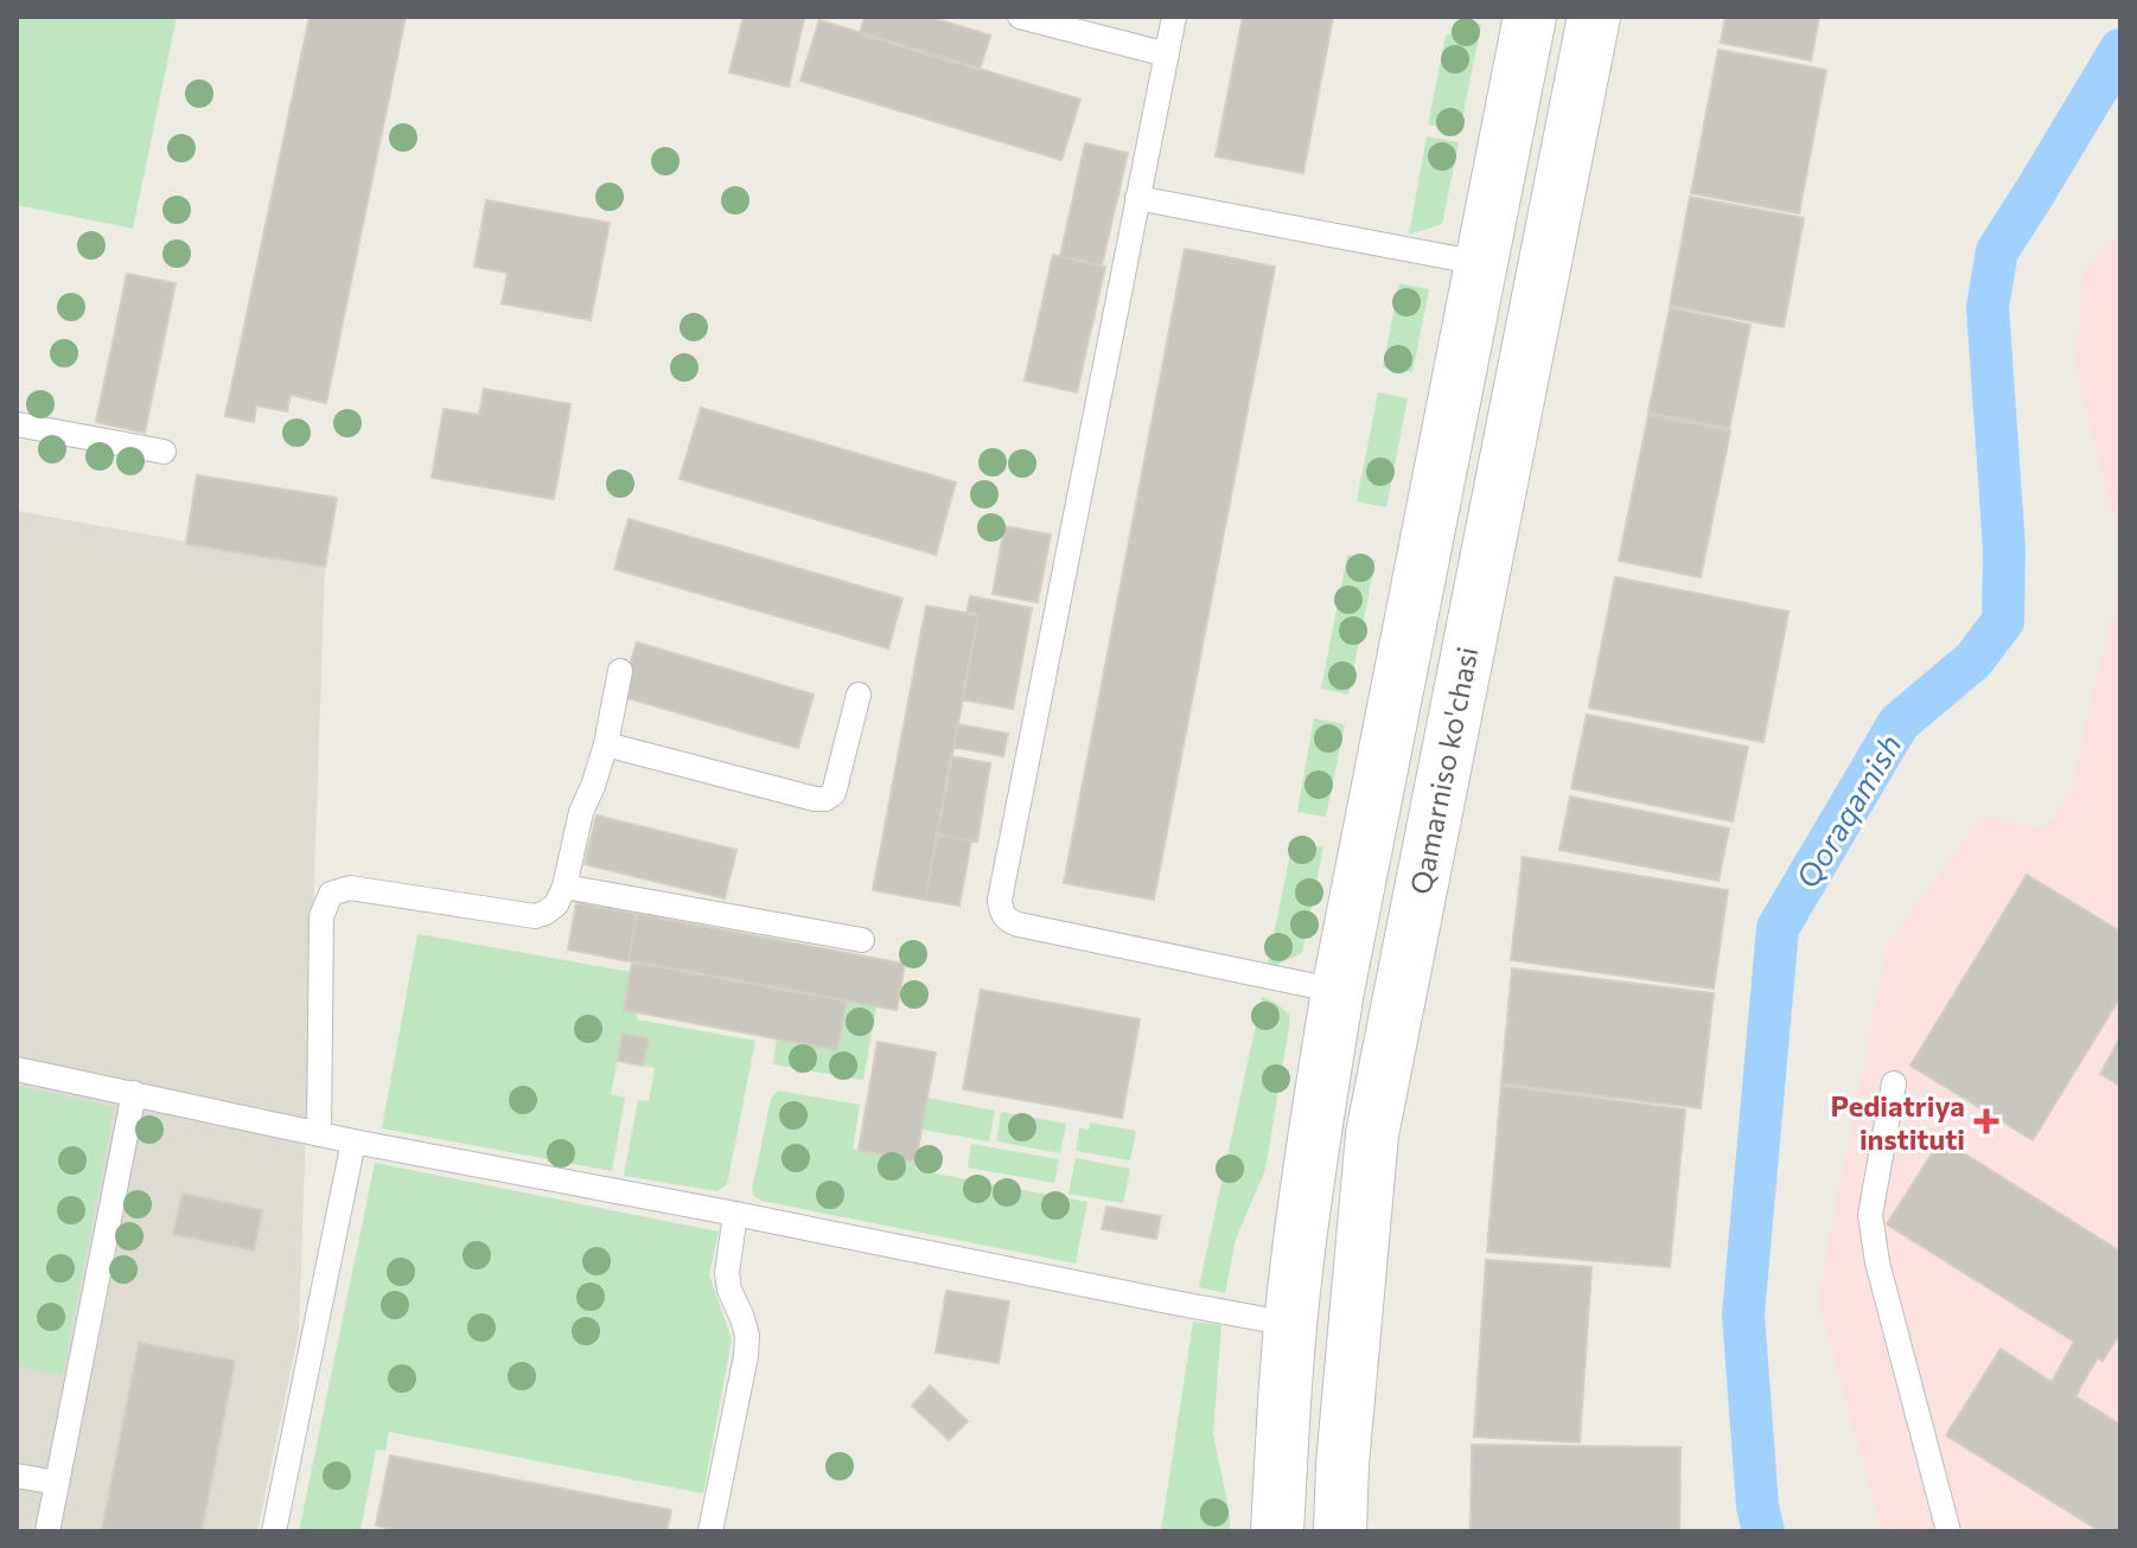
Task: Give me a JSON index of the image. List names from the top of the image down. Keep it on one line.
{"streets":{"main road":["Qamarniso ko'chasi"]},"water":["Qoraqamish"],"places":{"health":["Pediatriya instituti"]}}
